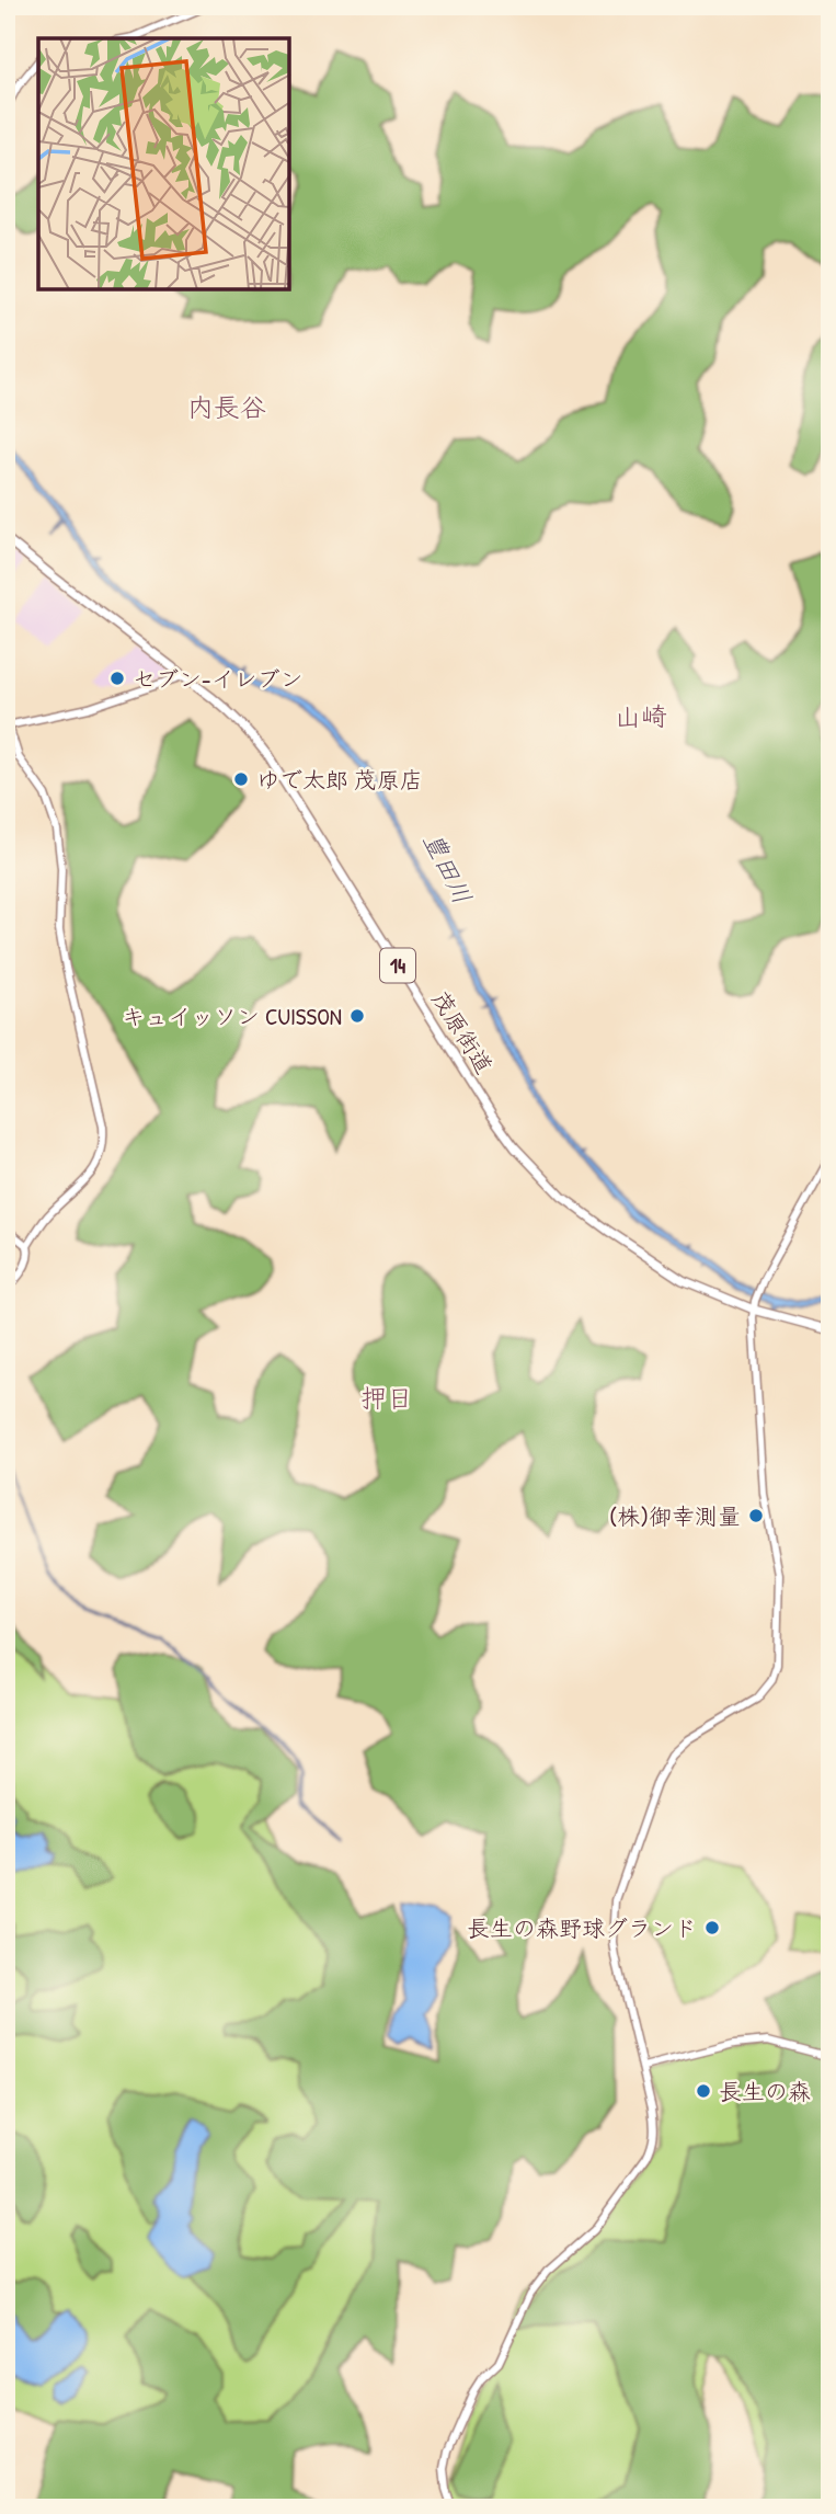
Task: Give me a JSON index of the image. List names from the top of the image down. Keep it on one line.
{"streets":{"main road":["14","茂原街道"]},"districts":["内長谷","山崎","押日"],"water":["豊田川"],"places":["セブン-イレブン","ゆで太郎 茂原店","キュイッソン CUISSON","(株)御幸測量","長生の森野球グランド","長生の森"]}
